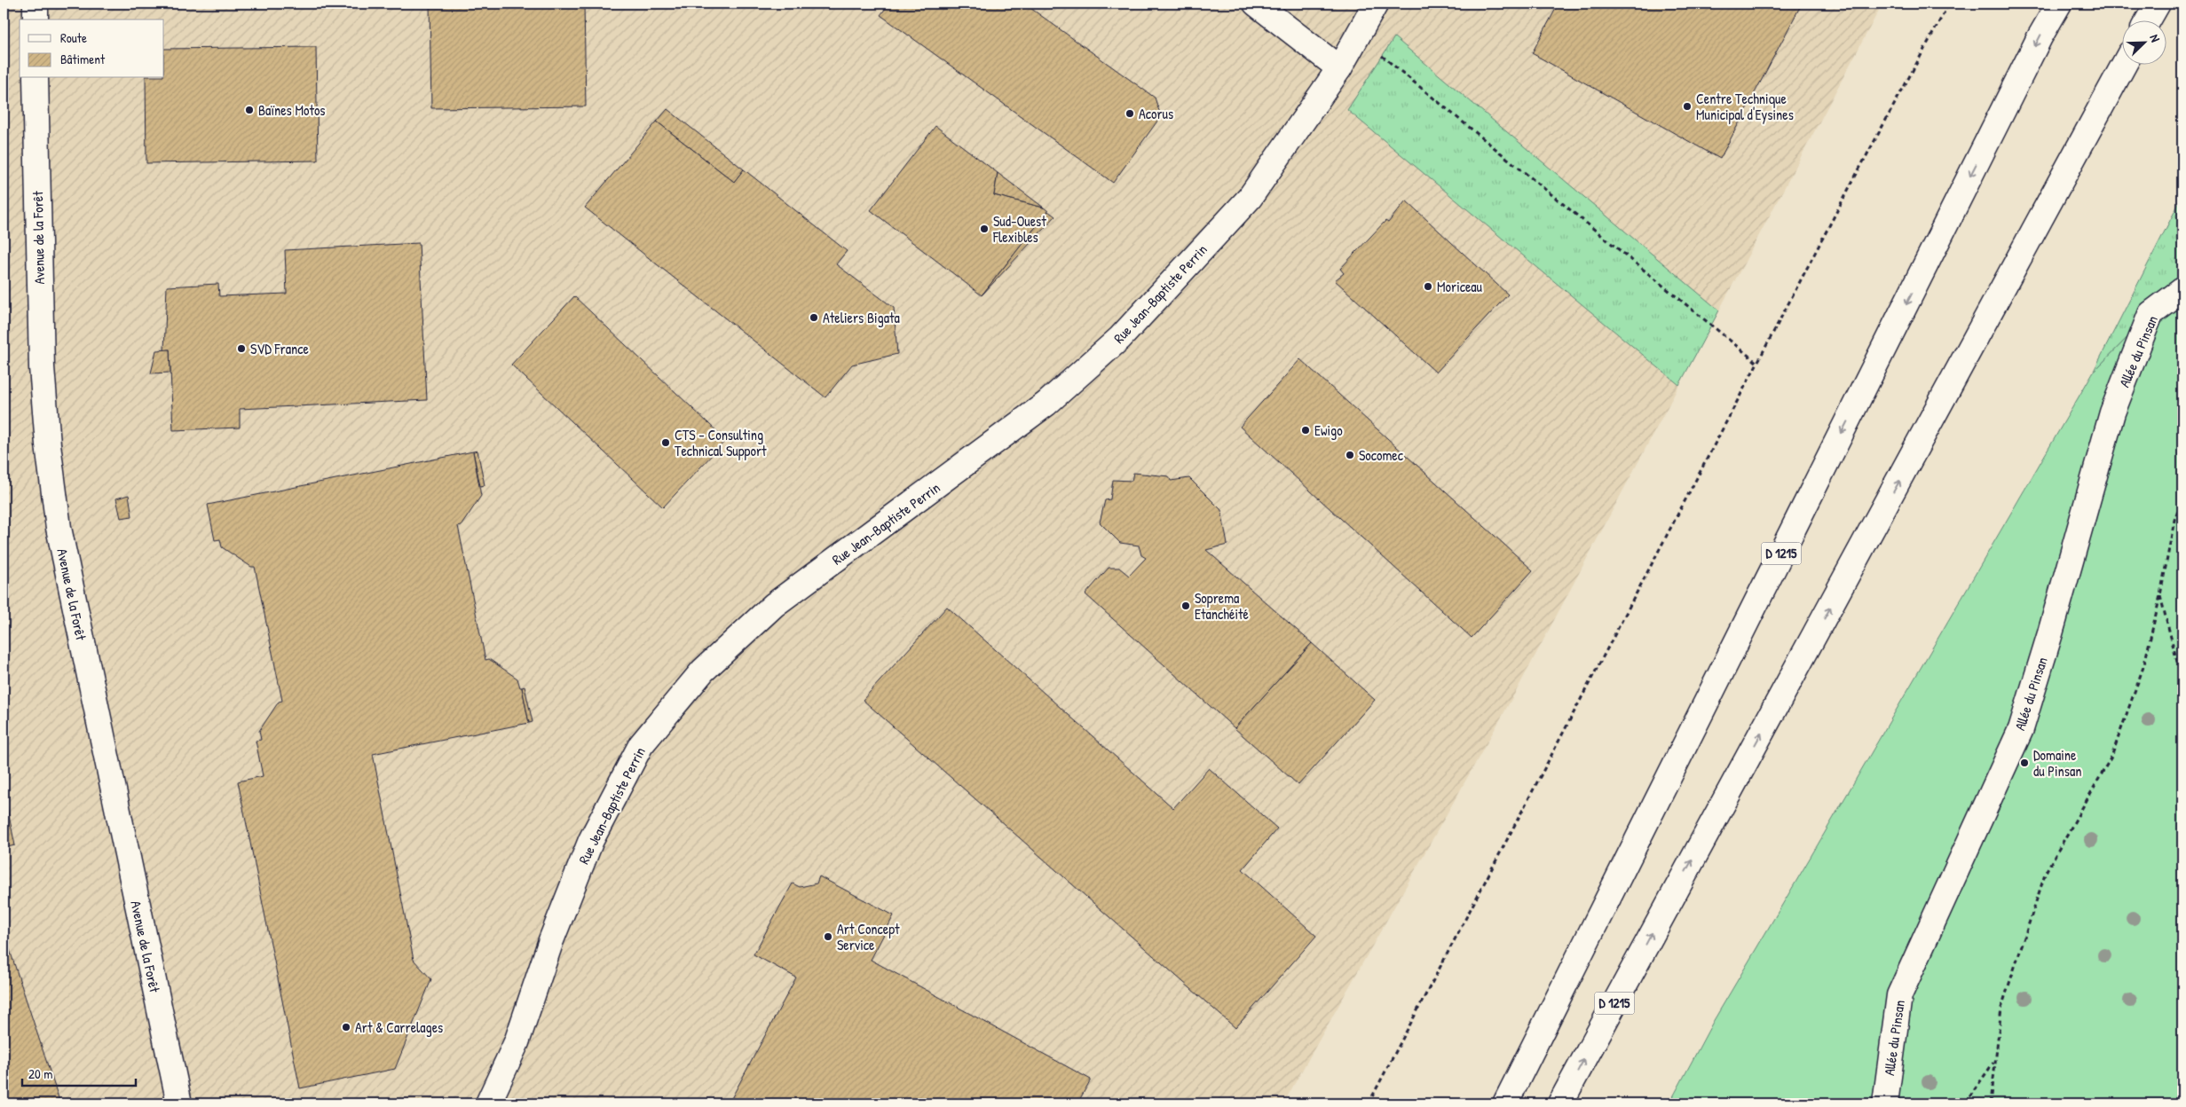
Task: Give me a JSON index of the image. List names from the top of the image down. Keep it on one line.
{"streets":{"main road":["Avenue de la Forêt","Rue Jean-Baptiste Perrin","Allée du Pinsan","D 1215"]},"places":["Centre Technique Municipal d'Eysines","Baïnes Motos","Acorus","Sud-Ouest Flexibles","Moriceau","Ateliers Bigata","SVD France","Ewigo","CTS - Consulting Technical Support","Socomec","Soprema Etanchéité","Domaine du Pinsan","Art Concept Service","Art & Carrelages"],"legend":["Route","Bâtiment"],"scale_bar":"20 m","north":"top right"}
